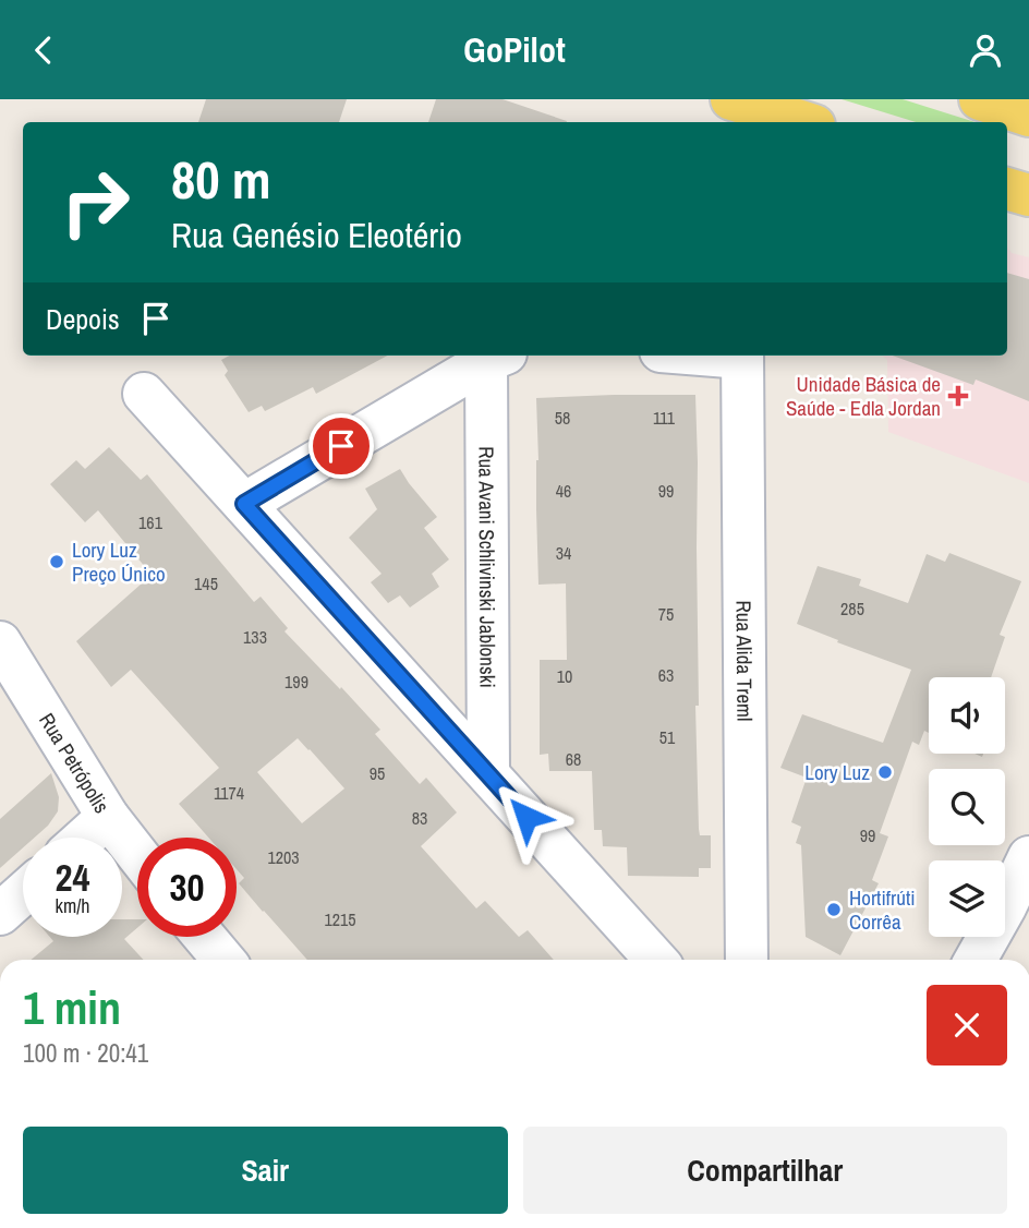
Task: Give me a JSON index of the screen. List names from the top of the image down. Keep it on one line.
{"streets":{"street":["Rua Avani Schlivinski Jablonski","Rua Alida Treml","Rua Petrópolis"]},"places":{"health":["Unidade Básica de Saúde - Edla Jordan"],"other":["Lory Luz Preço Único","Lory Luz","Hortifrúti Corrêa"]},"house_numbers":["58","111","46","99","161","34","145","285","75","133","63","10","199","51","68","95","1174","83","99","1203","1215"],"page":{"header":"GoPilot","turn":["80 m","Rua Genésio Eleotério"],"then":"Depois","speed":"24 km/h","limit":"30","heading":["1 min","100 m · 20:41"],"buttons":["Sair","Compartilhar"]}}
